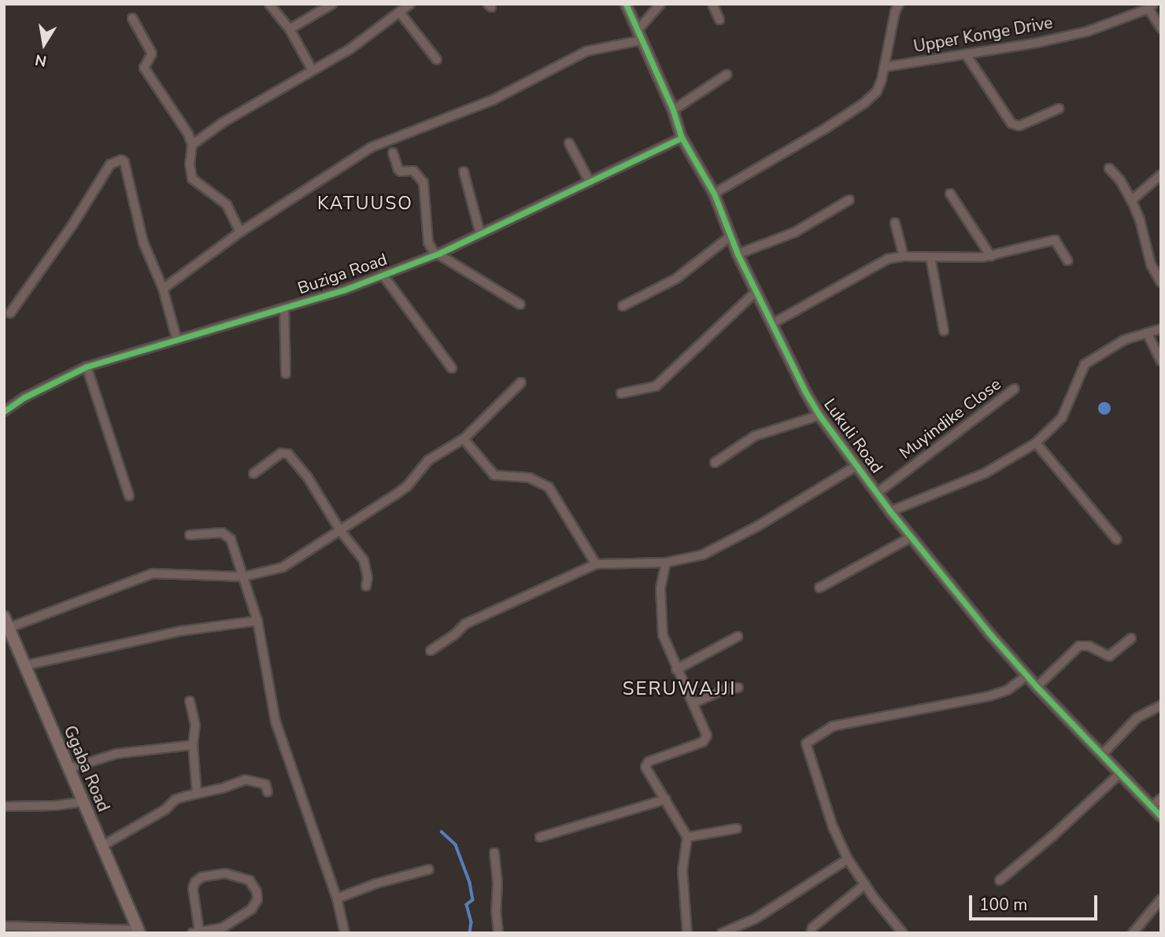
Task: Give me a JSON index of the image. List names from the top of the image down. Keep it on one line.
{"streets":{"main road":["Ggaba Road"],"street":["Upper Konge Drive","Buziga Road","Muyindike Close","Lukuli Road"]},"crossings":[["Buziga Road","Lukuli Road"],["Muyindike Close","Lukuli Road"]],"districts":["KATUUSO","SERUWAJJI"],"scale_bar":"100 m","north":"bottom"}
